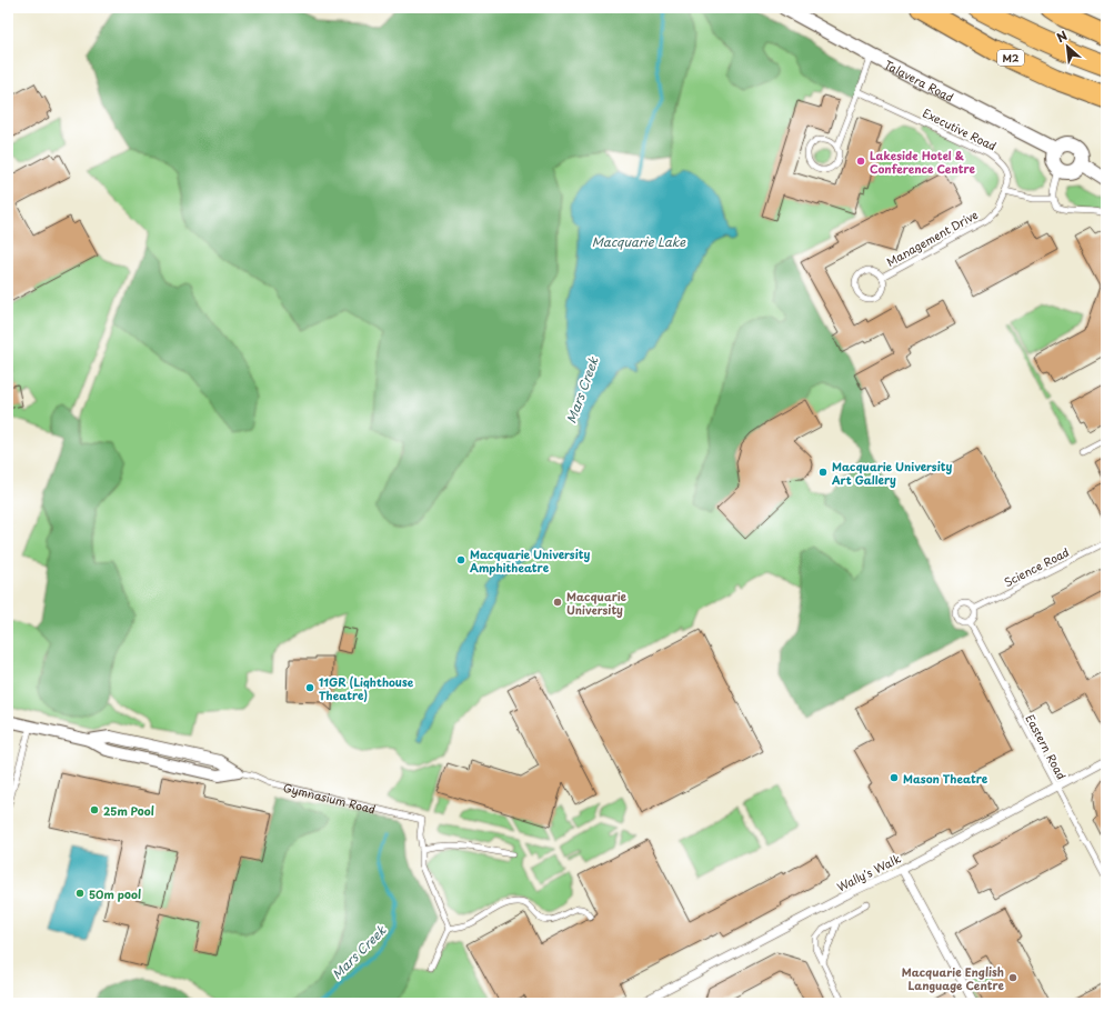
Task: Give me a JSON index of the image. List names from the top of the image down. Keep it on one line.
{"streets":{"highway":["M2"],"street":["Talavera Road","Gymnasium Road","Wally's Walk"],"lane":["Executive Road","Management Drive","Science Road","Eastern Road"]},"crossings":[["Executive Road","Management Drive"],["Science Road","Eastern Road"],["Eastern Road","Wally's Walk"]],"water":["Macquarie Lake","Mars Creek"],"places":["Lakeside Hotel & Conference Centre","Macquarie University Art Gallery","Macquarie University Amphitheatre","Macquarie University","11GR (Lighthouse Theatre)","Mason Theatre","25m Pool","50m pool","Macquarie English Language Centre"],"north":"top left"}
